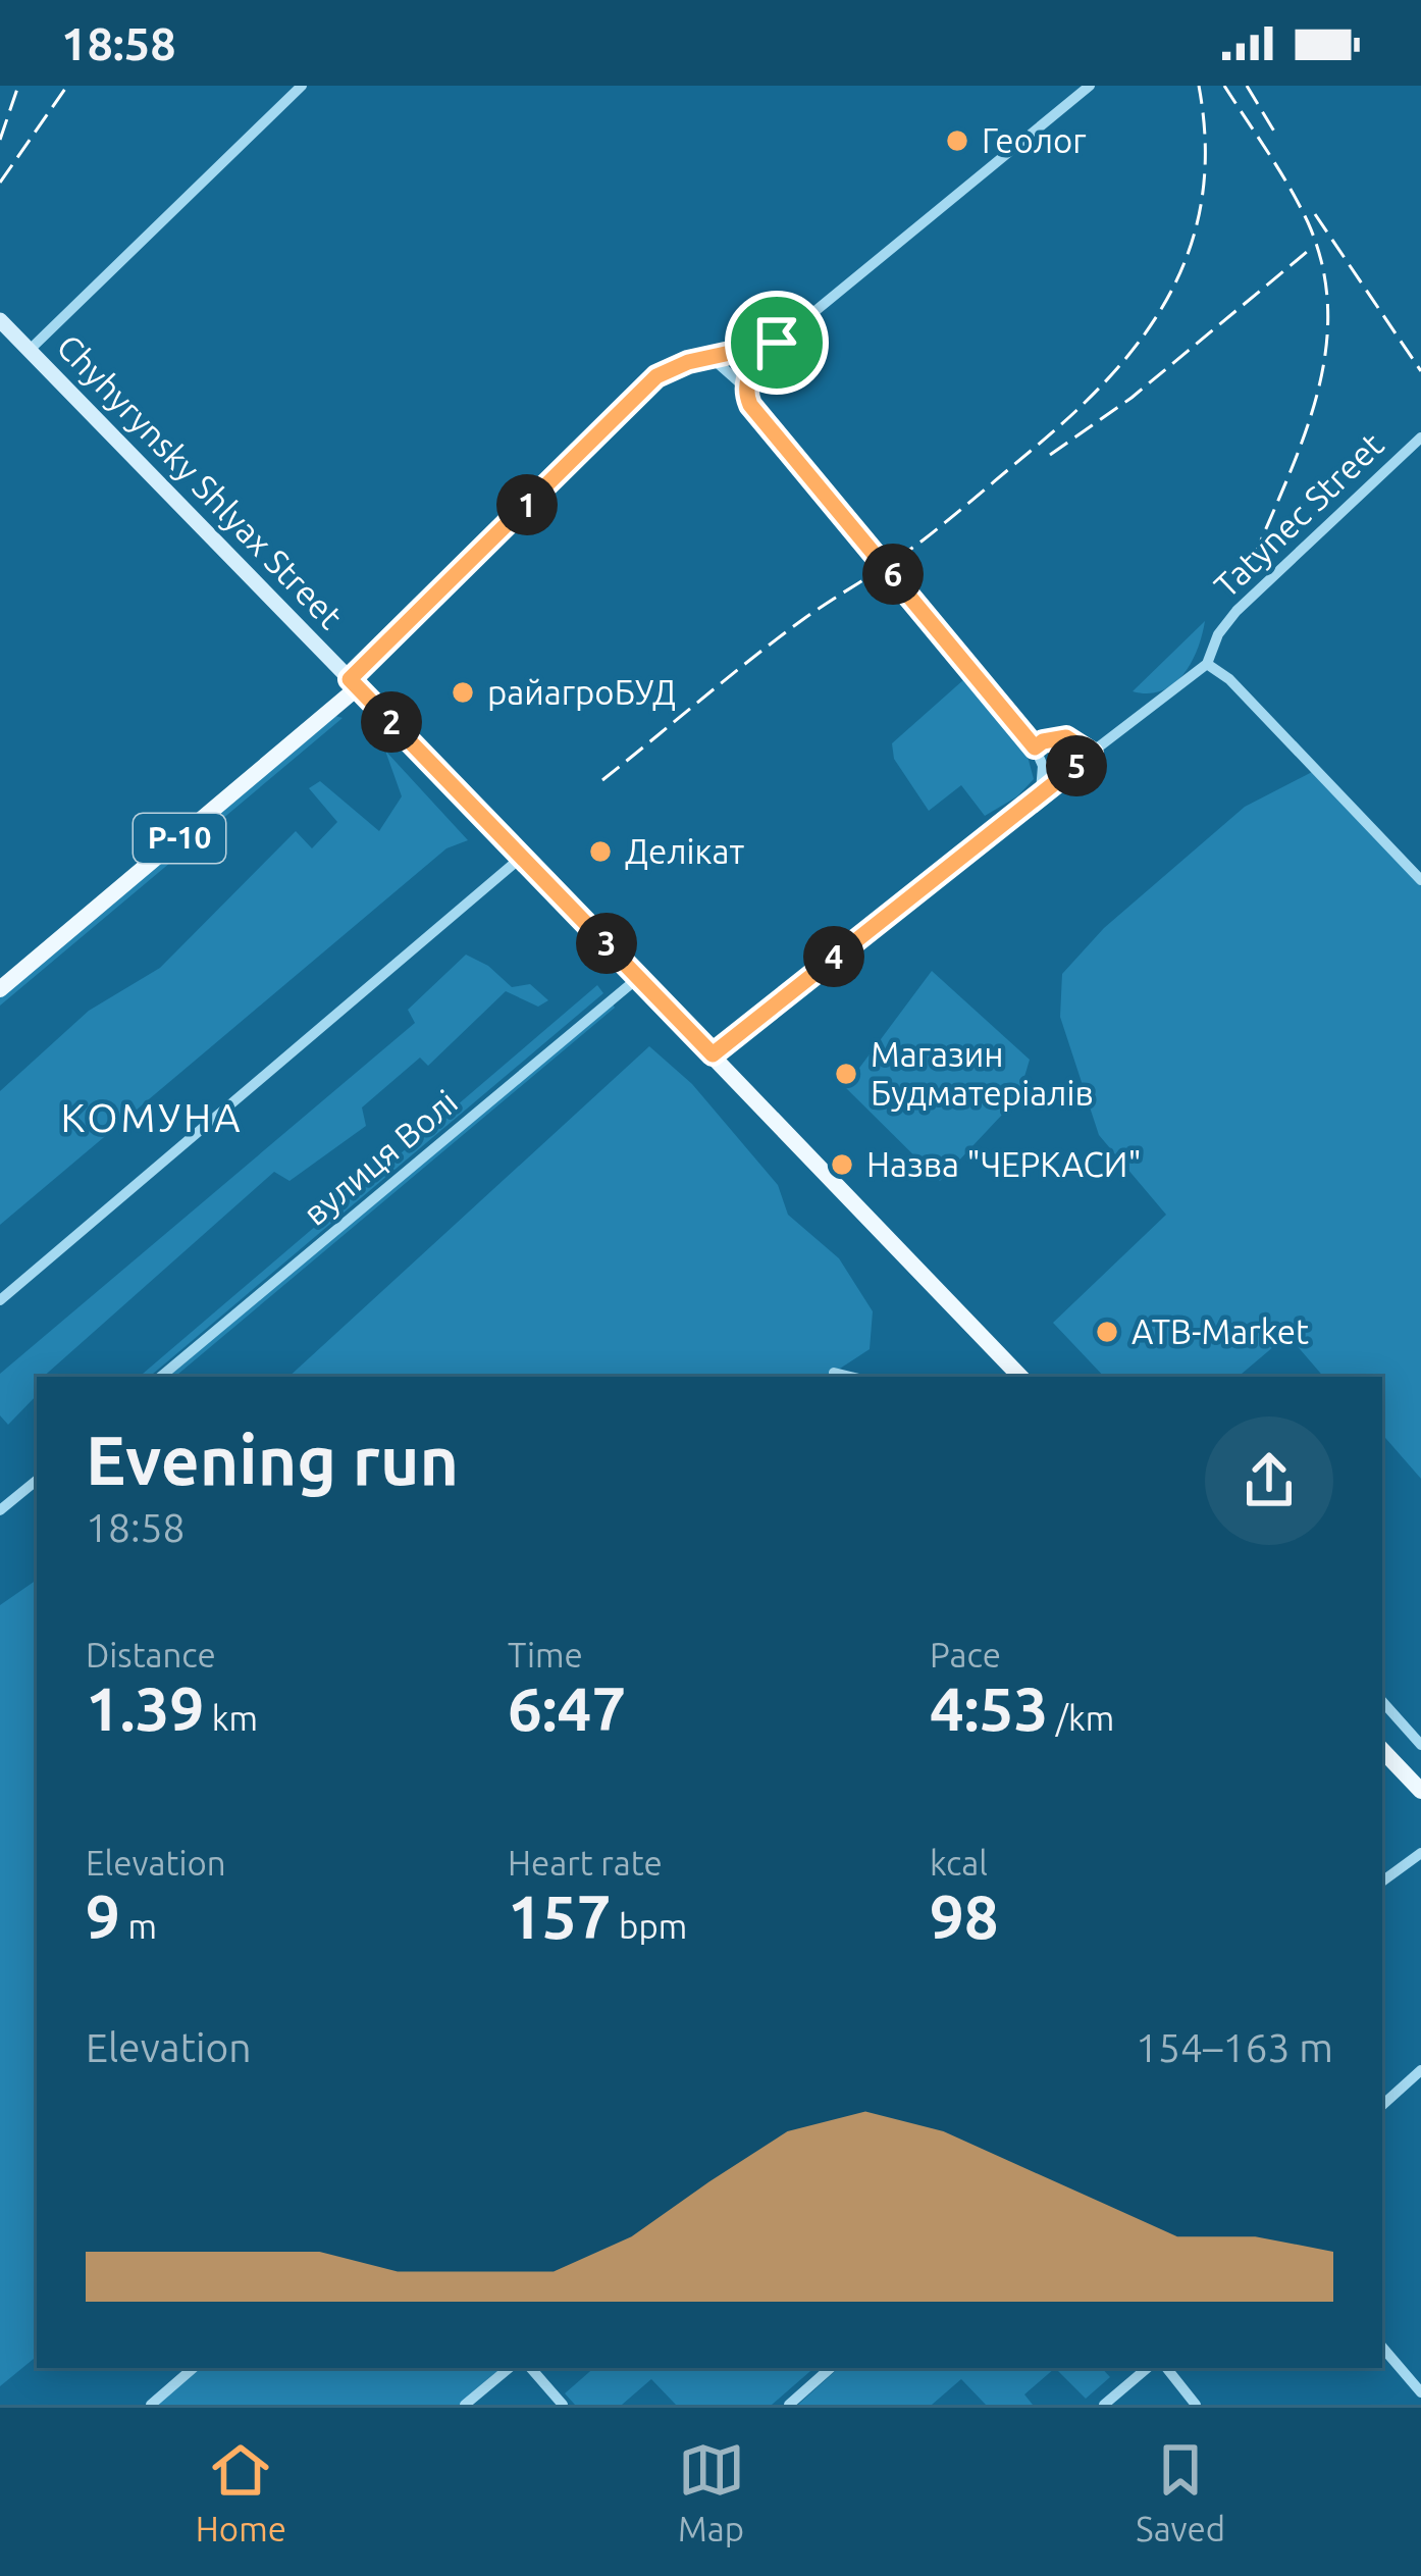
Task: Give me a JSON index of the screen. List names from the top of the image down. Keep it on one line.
{"streets":{"main road":["Chyhyrynsky Shlyax Street","Р-10"],"street":["Tatynec Street","вулиця Волі"]},"crossings":[["Chyhyrynsky Shlyax Street","Tatynec Street"],["Chyhyrynsky Shlyax Street","Р-10"],["Chyhyrynsky Shlyax Street","вулиця Волі"]],"districts":["КОМУНА"],"places":["Геолог","райагроБУД","Делікат","Магазин Будматеріалів","Назва \"ЧЕРКАСИ\"","ATB-Market"],"page":{"status":"18:58","pins":["1","6","2","5","3","4"],"heading":["Evening run","18:58"],"stats":[["Distance","1.39 km"],["Time","6:47"],["Pace","4:53 /km"],["Elevation","9 m"],["Heart rate","157 bpm"],["kcal","98"]],"chart":["Elevation","154–163 m"],"tabs":["Home","Map","Saved"]}}
